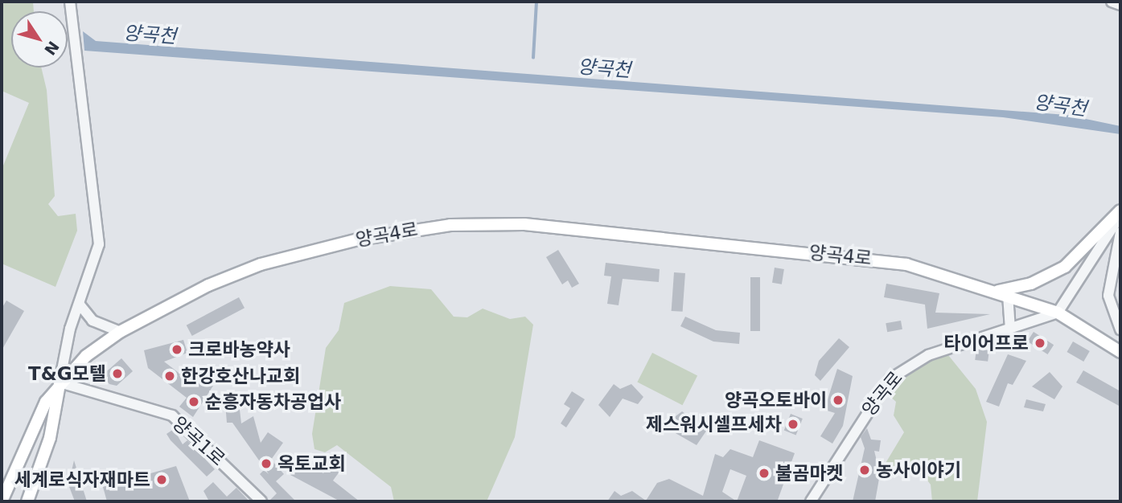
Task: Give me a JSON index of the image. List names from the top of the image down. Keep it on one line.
{"streets":{"main road":["양곡4로"],"street":["양곡로","양곡1로"]},"crossings":[["양곡4로","양곡로"],["양곡4로","양곡1로"]],"water":["양곡천"],"places":["타이어프로","크로바농약사","T&G모텔","한강호산나교회","양곡오토바이","순흥자동차공업사","제스워시셀프세차","옥토교회","농사이야기","불곰마켓","세계로식자재마트"],"north":"bottom right"}
